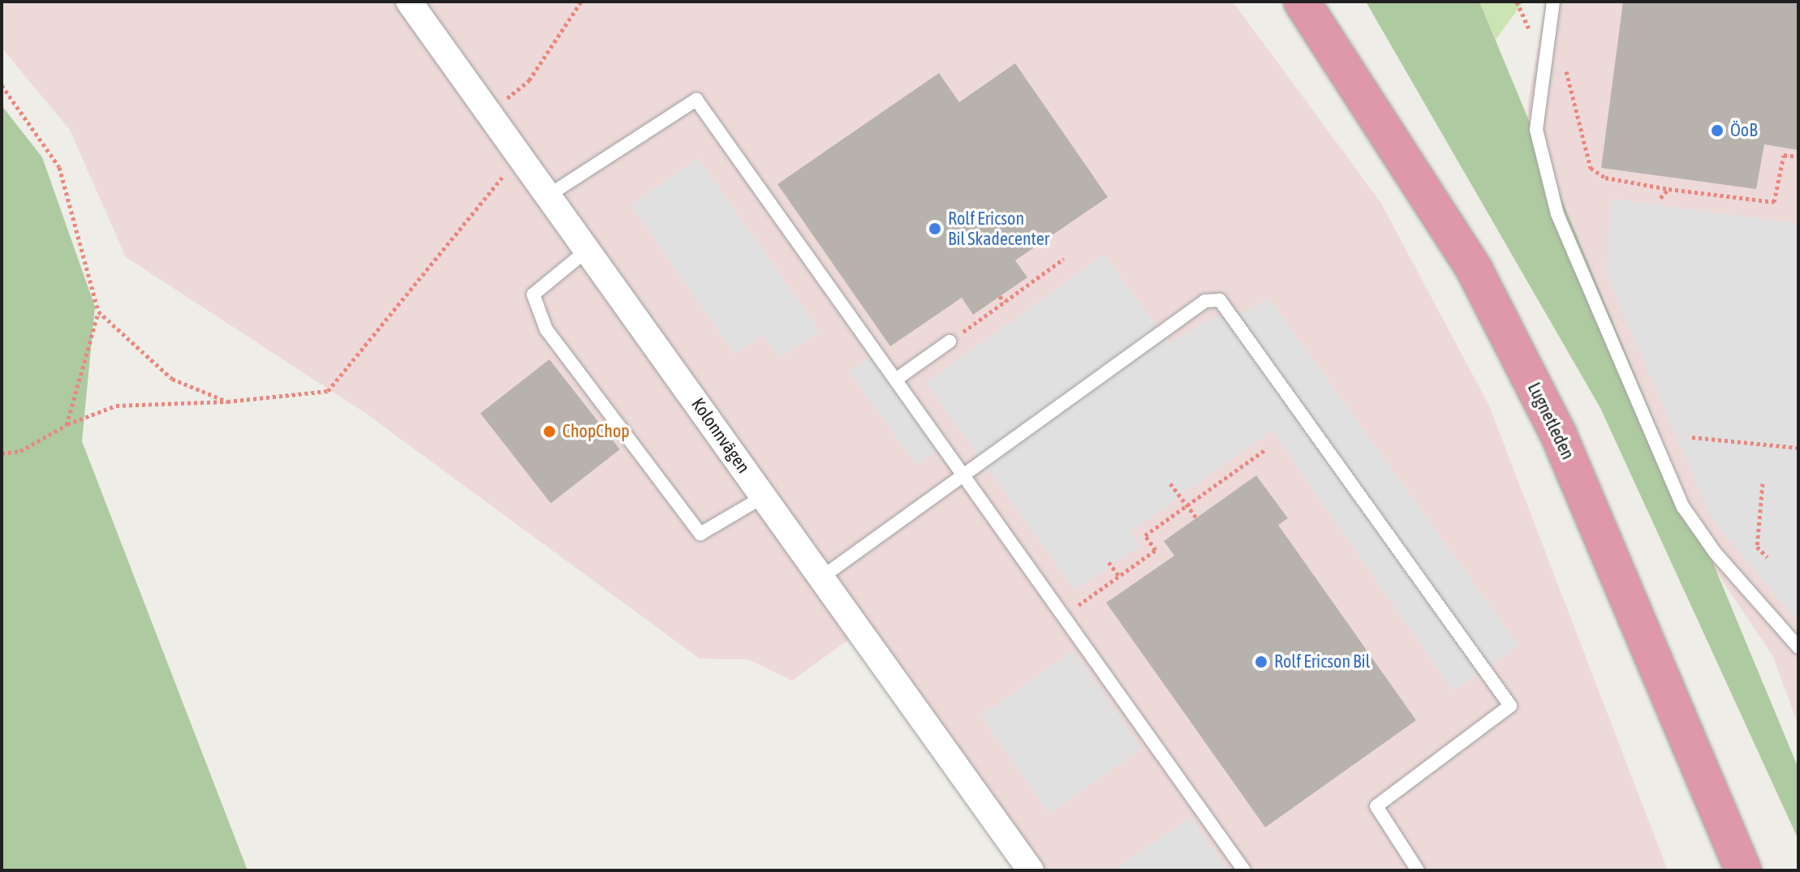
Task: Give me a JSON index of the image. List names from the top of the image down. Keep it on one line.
{"streets":{"highway":["Lugnetleden"],"street":["Kolonnvägen"]},"places":["ÖoB","Rolf Ericson Bil Skadecenter","ChopChop","Rolf Ericson Bil"]}
